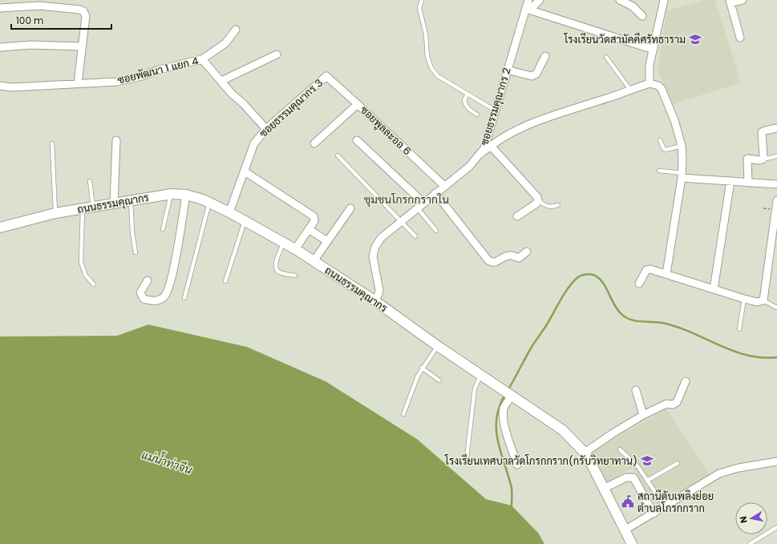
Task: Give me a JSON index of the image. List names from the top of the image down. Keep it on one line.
{"streets":{"street":["ซอยพัฒนา 1 แยก 4","ซอยธรรมคุณากร 2","ซอยธรรมคุณากร 3","ซอยพูลละออ 6","ถนนธรรมคุณากร"]},"crossings":[["ซอยพัฒนา 1 แยก 4","ซอยธรรมคุณากร 3"],["ซอยธรรมคุณากร 2","ซอยพูลละออ 6"],["ซอยธรรมคุณากร 2","ถนนธรรมคุณากร"],["ซอยธรรมคุณากร 3","ซอยพูลละออ 6"],["ซอยธรรมคุณากร 3","ถนนธรรมคุณากร"]],"districts":["ชุมชนโกรกกรากใน"],"water":["แม่น้ำท่าจีน"],"places":{"school or university":["โรงเรียนวัดสามัคคีศรัทธาราม","โรงเรียนเทศบาลวัดโกรกกราก(กรับวิทยาทาน)"],"public building":["สถานีดับเพลิงย่อย ตำบลโกรกกราก"]},"scale_bar":"100 m","north":"left"}
